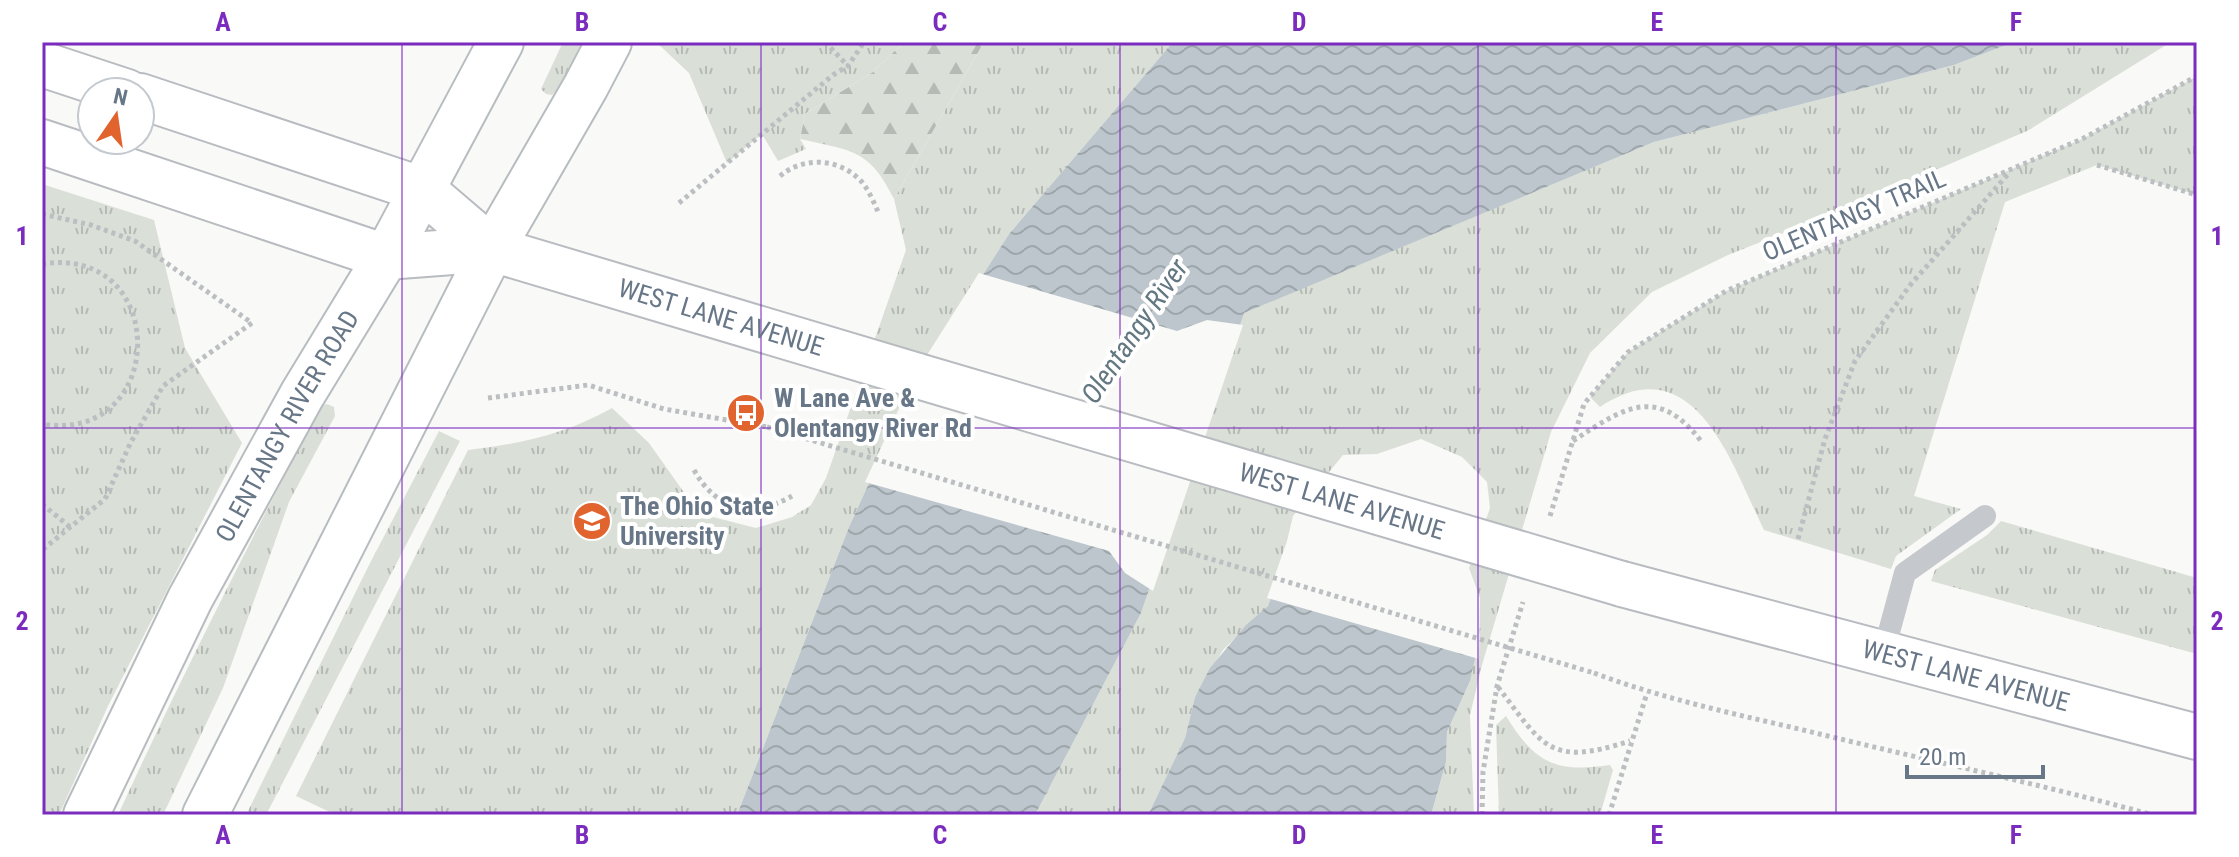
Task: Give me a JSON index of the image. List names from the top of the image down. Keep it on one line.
{"streets":{"main road":["WEST LANE AVENUE","OLENTANGY RIVER ROAD"],"path":["OLENTANGY TRAIL"]},"crossings":[["WEST LANE AVENUE","OLENTANGY RIVER ROAD"]],"water":["Olentangy River"],"places":{"bus stop":["W Lane Ave & Olentangy River Rd"],"school or university":["The Ohio State University"]},"scale_bar":"20 m","north":"top","grid":{"columns":["A","B","C","D","E","F"],"rows":["1","2"]}}
